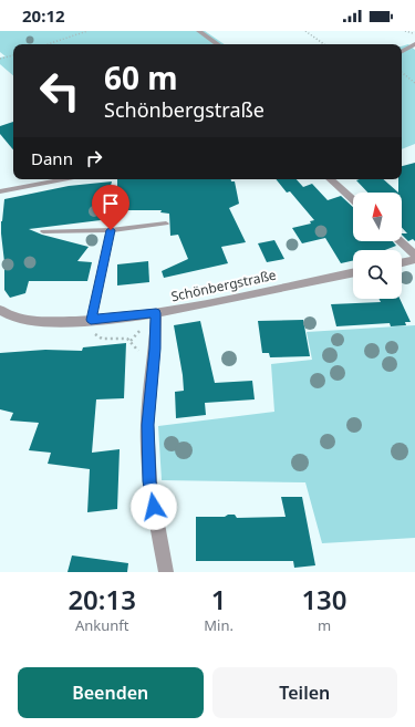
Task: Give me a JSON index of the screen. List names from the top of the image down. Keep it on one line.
{"streets":{"street":["Schönbergstraße"]},"north":"top","page":{"status":"20:12","turn":["60 m","Schönbergstraße"],"then":"Dann","eta":["20:13","Ankunft","1","Min.","130","m"],"buttons":["Beenden","Teilen"]}}
